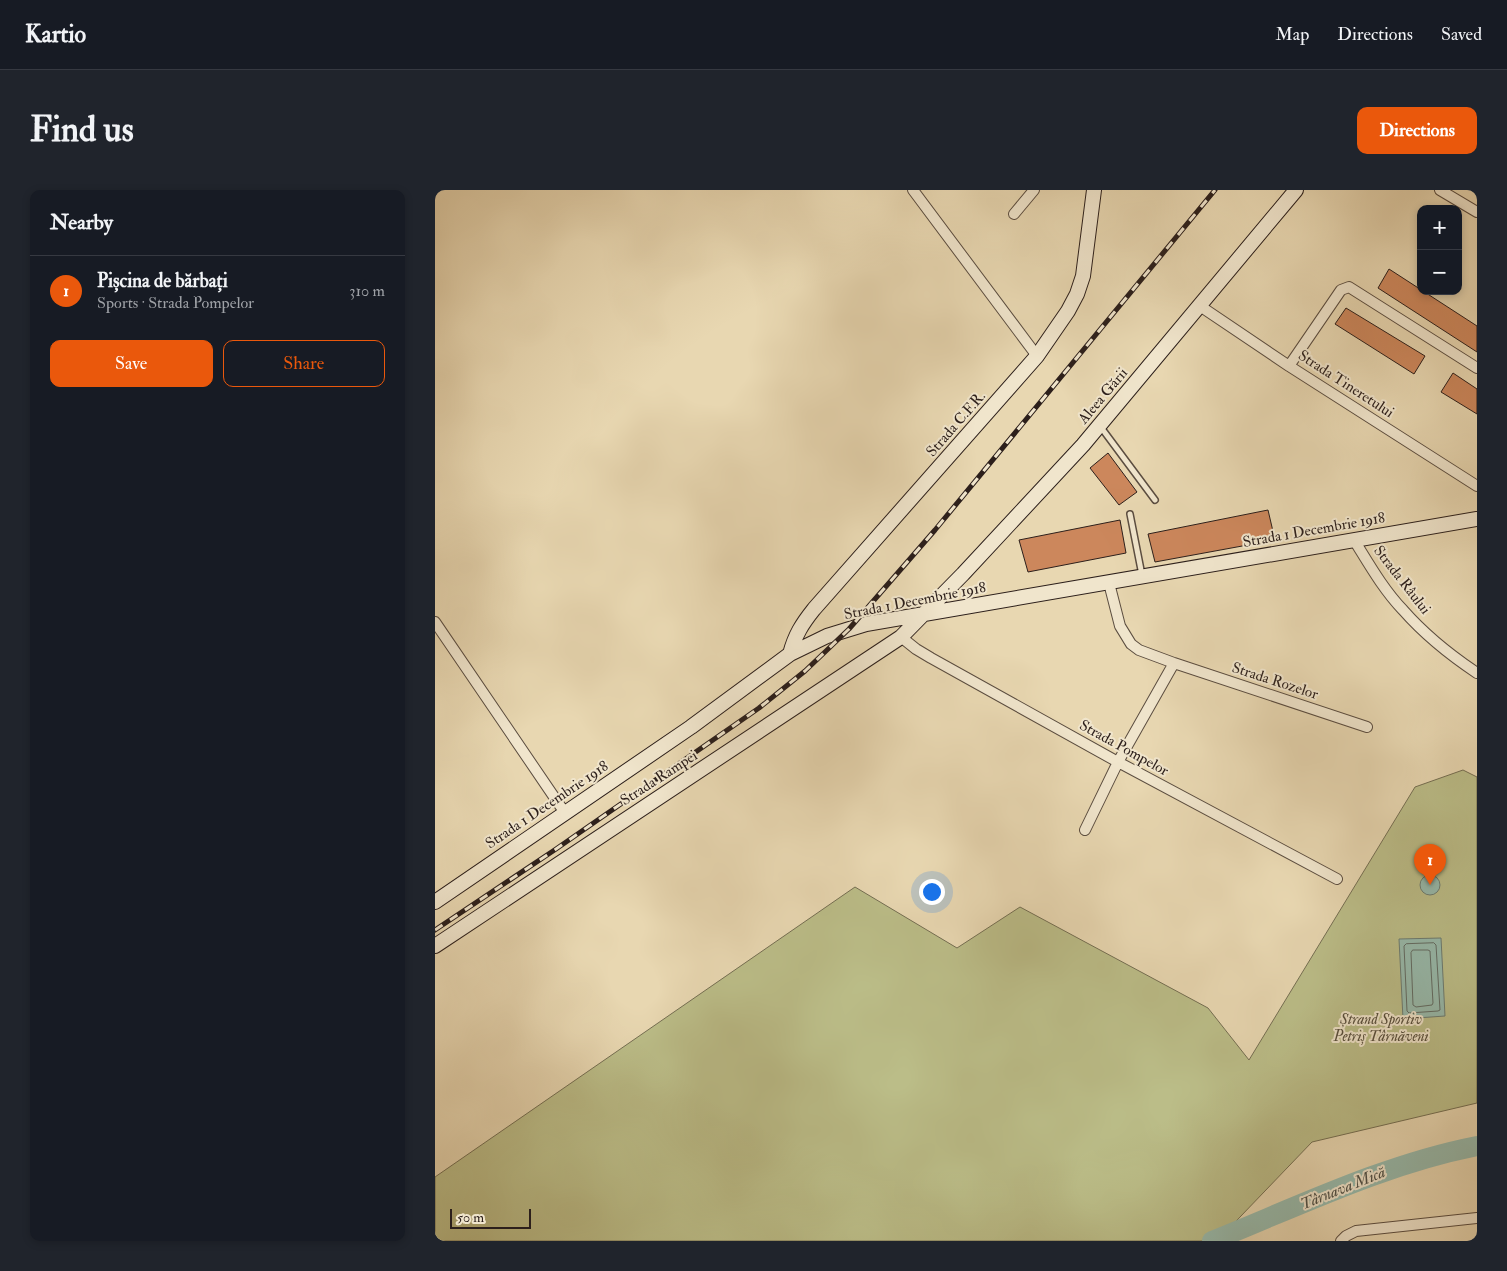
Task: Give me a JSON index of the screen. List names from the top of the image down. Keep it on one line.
{"streets":{"street":["Strada Tineretului","Aleea Gării","Strada C.F.R.","Strada 1 Decembrie 1918","Strada Râului","Strada Rozelor","Strada Pompelor","Strada Rampei"]},"crossings":[["Strada Tineretului","Aleea Gării"],["Aleea Gării","Strada 1 Decembrie 1918"],["Aleea Gării","Strada Pompelor"],["Aleea Gării","Strada Rampei"],["Strada C.F.R.","Strada 1 Decembrie 1918"],["Strada 1 Decembrie 1918","Strada Râului"],["Strada 1 Decembrie 1918","Strada Rozelor"],["Strada Pompelor","Strada Rampei"]],"water":["Târnava Mică"],"parks":["Ștrand Sportiv Petriș Târnăveni"],"scale_bar":"50 m","page":{"header":"Kartio","nav":["Map","Directions","Saved"],"buttons":["Directions",["Save","Share"]],"title":"Find us","heading":"Nearby","map_buttons":["+","−"],"list":[{"mark":"1","name":"Pișcina de bărbați","note":"Sports · Strada Pompelor","value":"310 m"}],"pins":"1","scale":"50 m"}}
